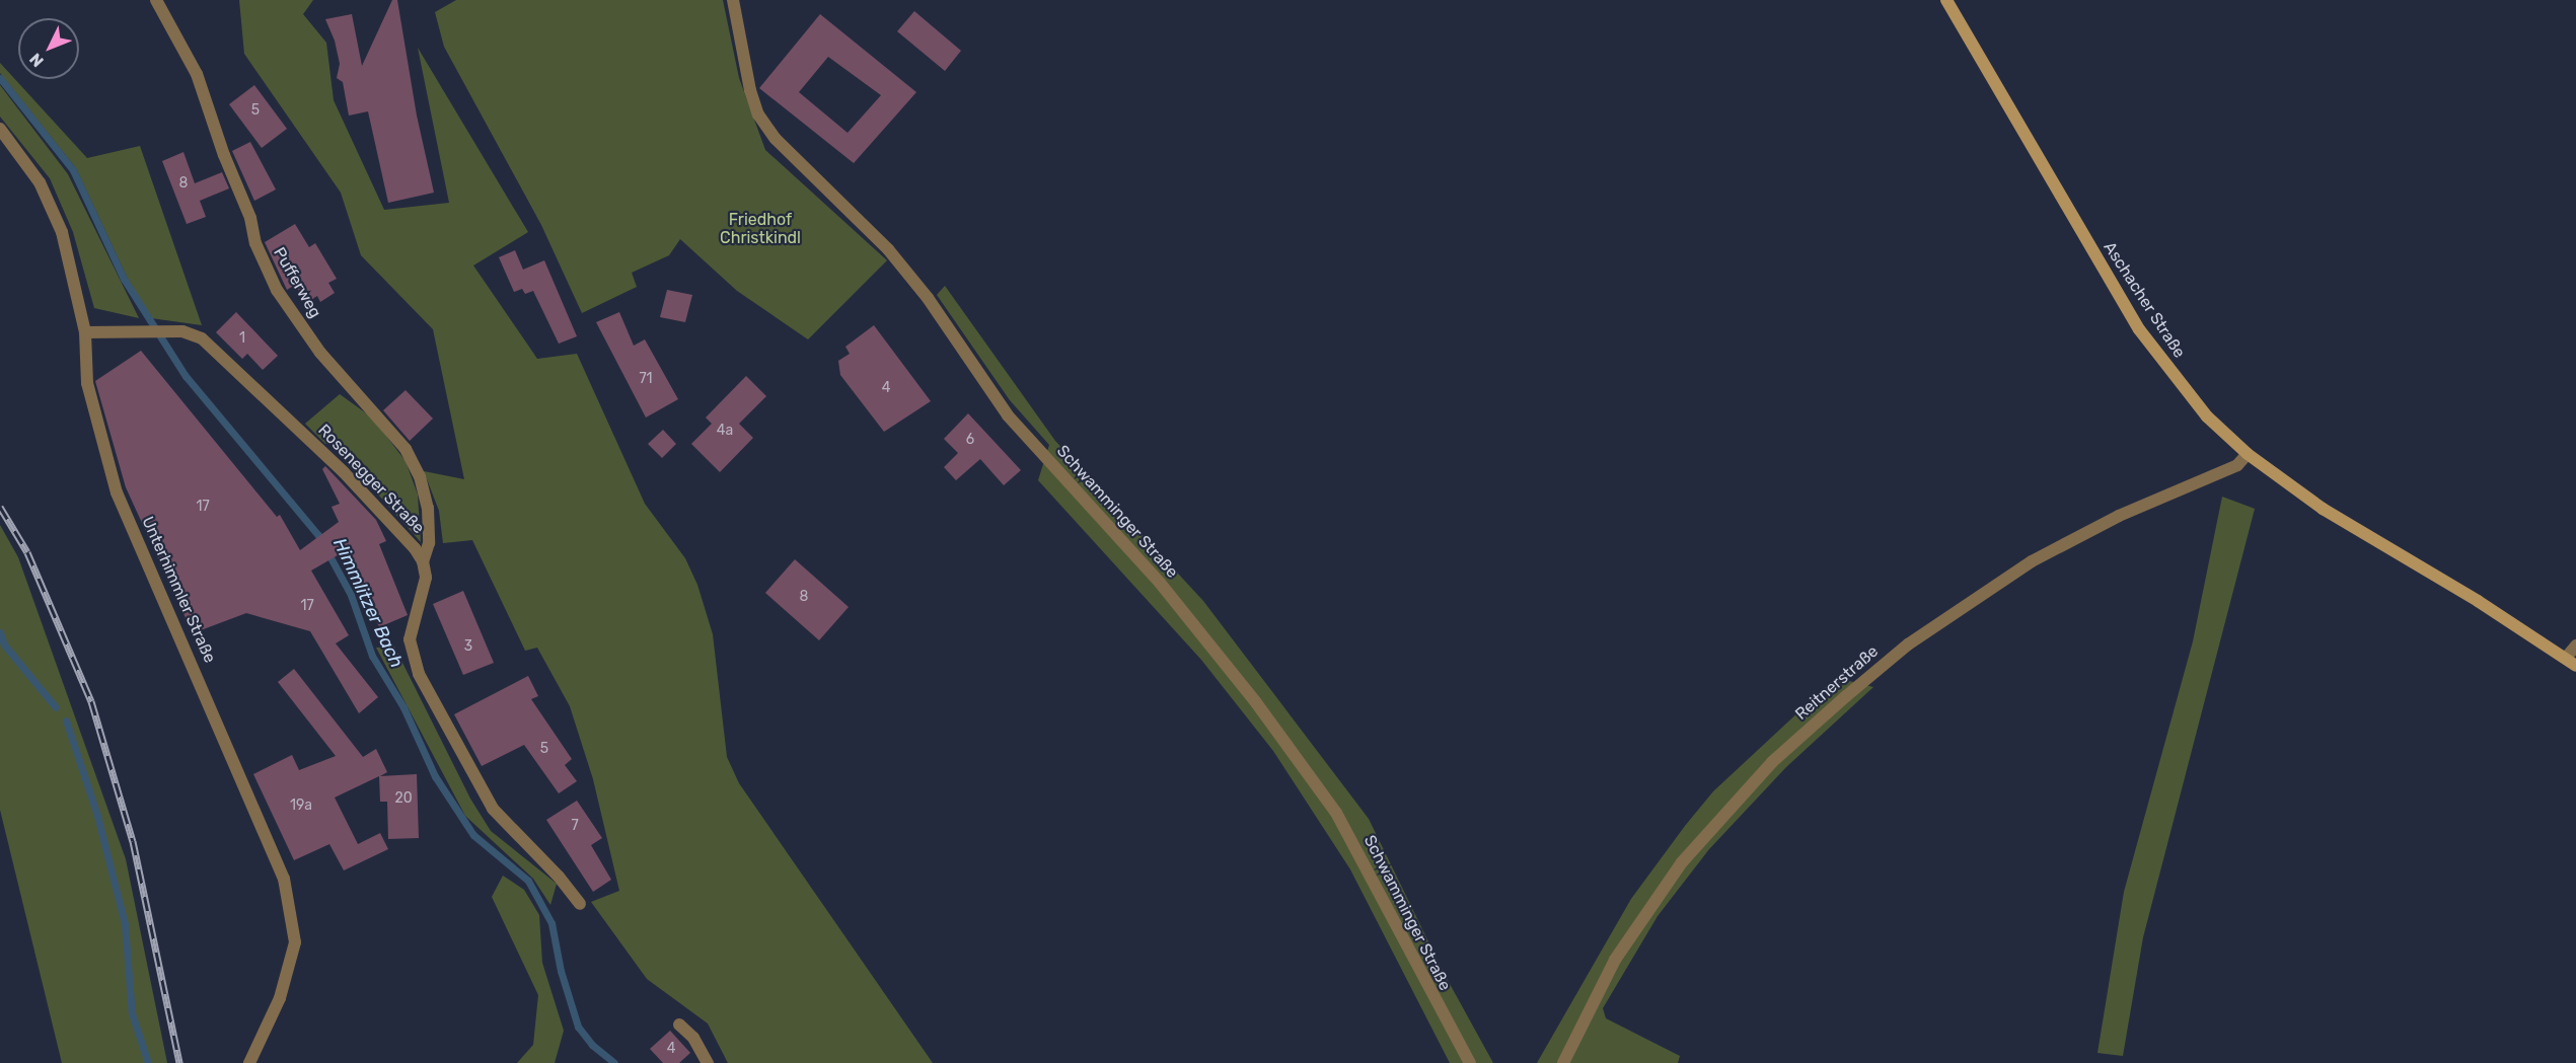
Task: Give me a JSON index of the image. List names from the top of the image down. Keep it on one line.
{"streets":{"street":["Pufferweg","Aschacher Straße","Rosenegger Straße","Schwamminger Straße","Unterhimmler Straße","Reitnerstraße"]},"crossings":[["Pufferweg","Rosenegger Straße"],["Aschacher Straße","Reitnerstraße"],["Rosenegger Straße","Unterhimmler Straße"]],"water":["Himmlitzer Bach"],"parks":["Friedhof Christkindl"],"house_numbers":["5","8","1","71","4","4a","6","17","8","17","3","5","20","19a","7","4"],"north":"bottom left"}
